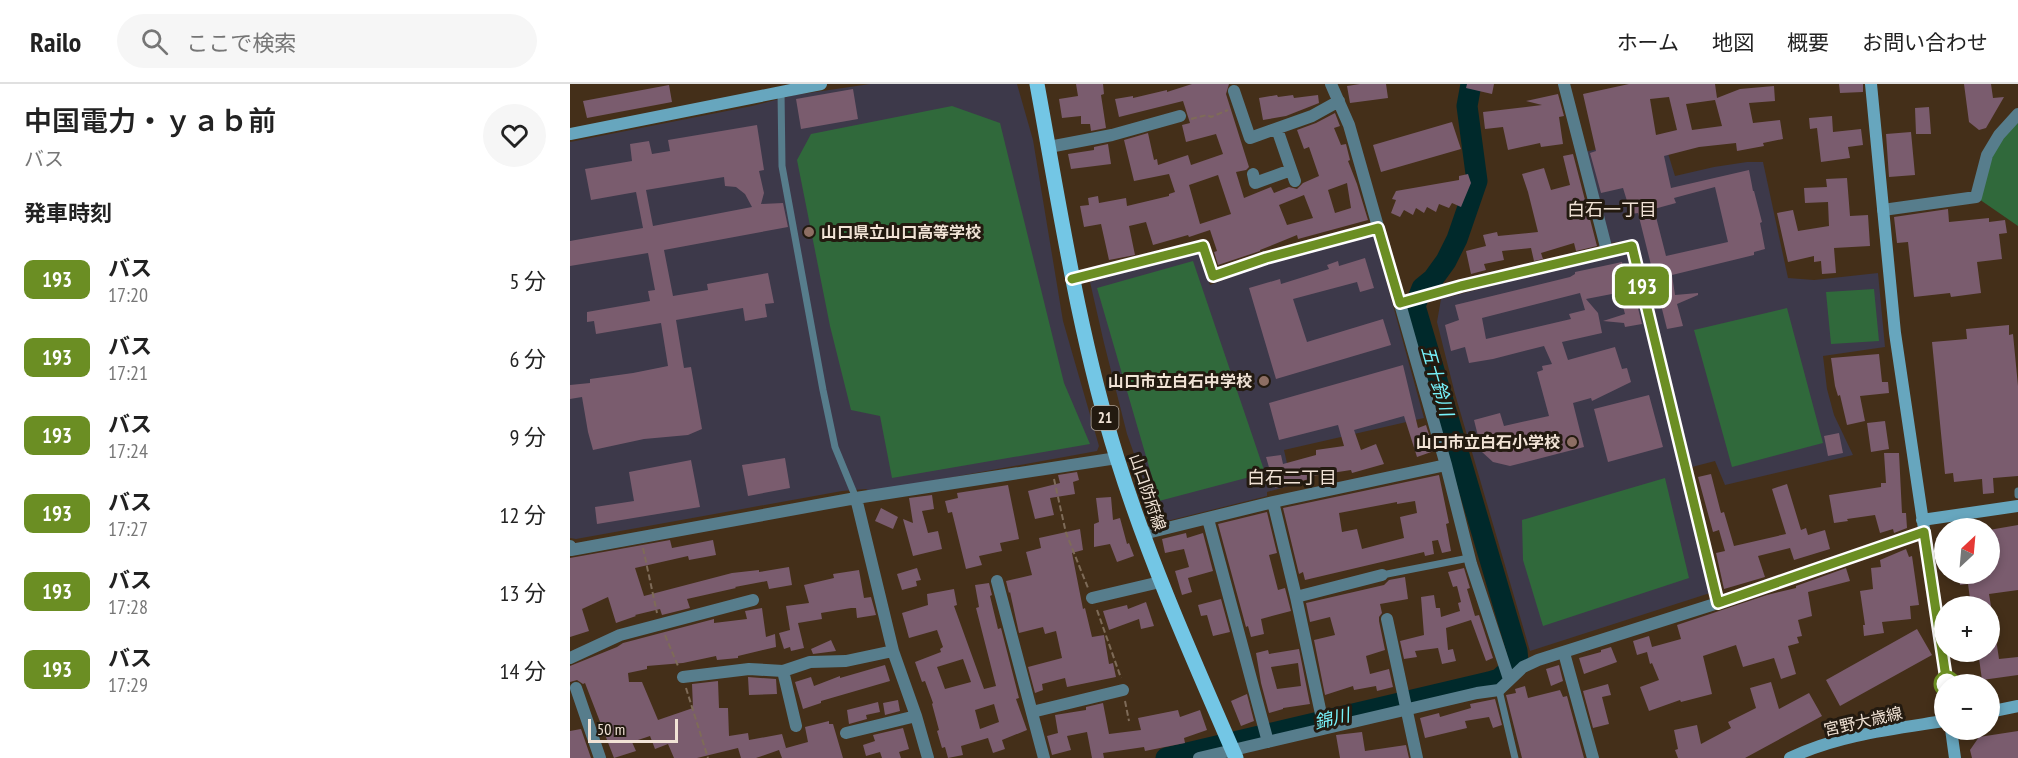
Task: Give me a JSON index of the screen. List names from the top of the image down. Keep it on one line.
{"streets":{"main road":["21","山口防府線"],"street":["宮野大歳線"]},"districts":["白石一丁目","白石二丁目"],"water":["五十鈴川","錦川"],"places":["山口県立山口高等学校","山口市立白石中学校","山口市立白石小学校"],"lines":["bus line 193"],"scale_bar":"50 m","north":"top right","page":{"header":"Railo","search":"ここで検索","nav":["ホーム","地図","概要","お問い合わせ"],"heading":[["中国電力・ｙａｂ前","バス"],"発車時刻"],"on_map":"193","list":[{"mark":"193","name":"バス","note":"17:20","value":"5 分"},{"mark":"193","name":"バス","note":"17:21","value":"6 分"},{"mark":"193","name":"バス","note":"17:24","value":"9 分"},{"mark":"193","name":"バス","note":"17:27","value":"12 分"},{"mark":"193","name":"バス","note":"17:28","value":"13 分"},{"mark":"193","name":"バス","note":"17:29","value":"14 分"}],"map_buttons":["+","−"],"scale":"50 m"}}
